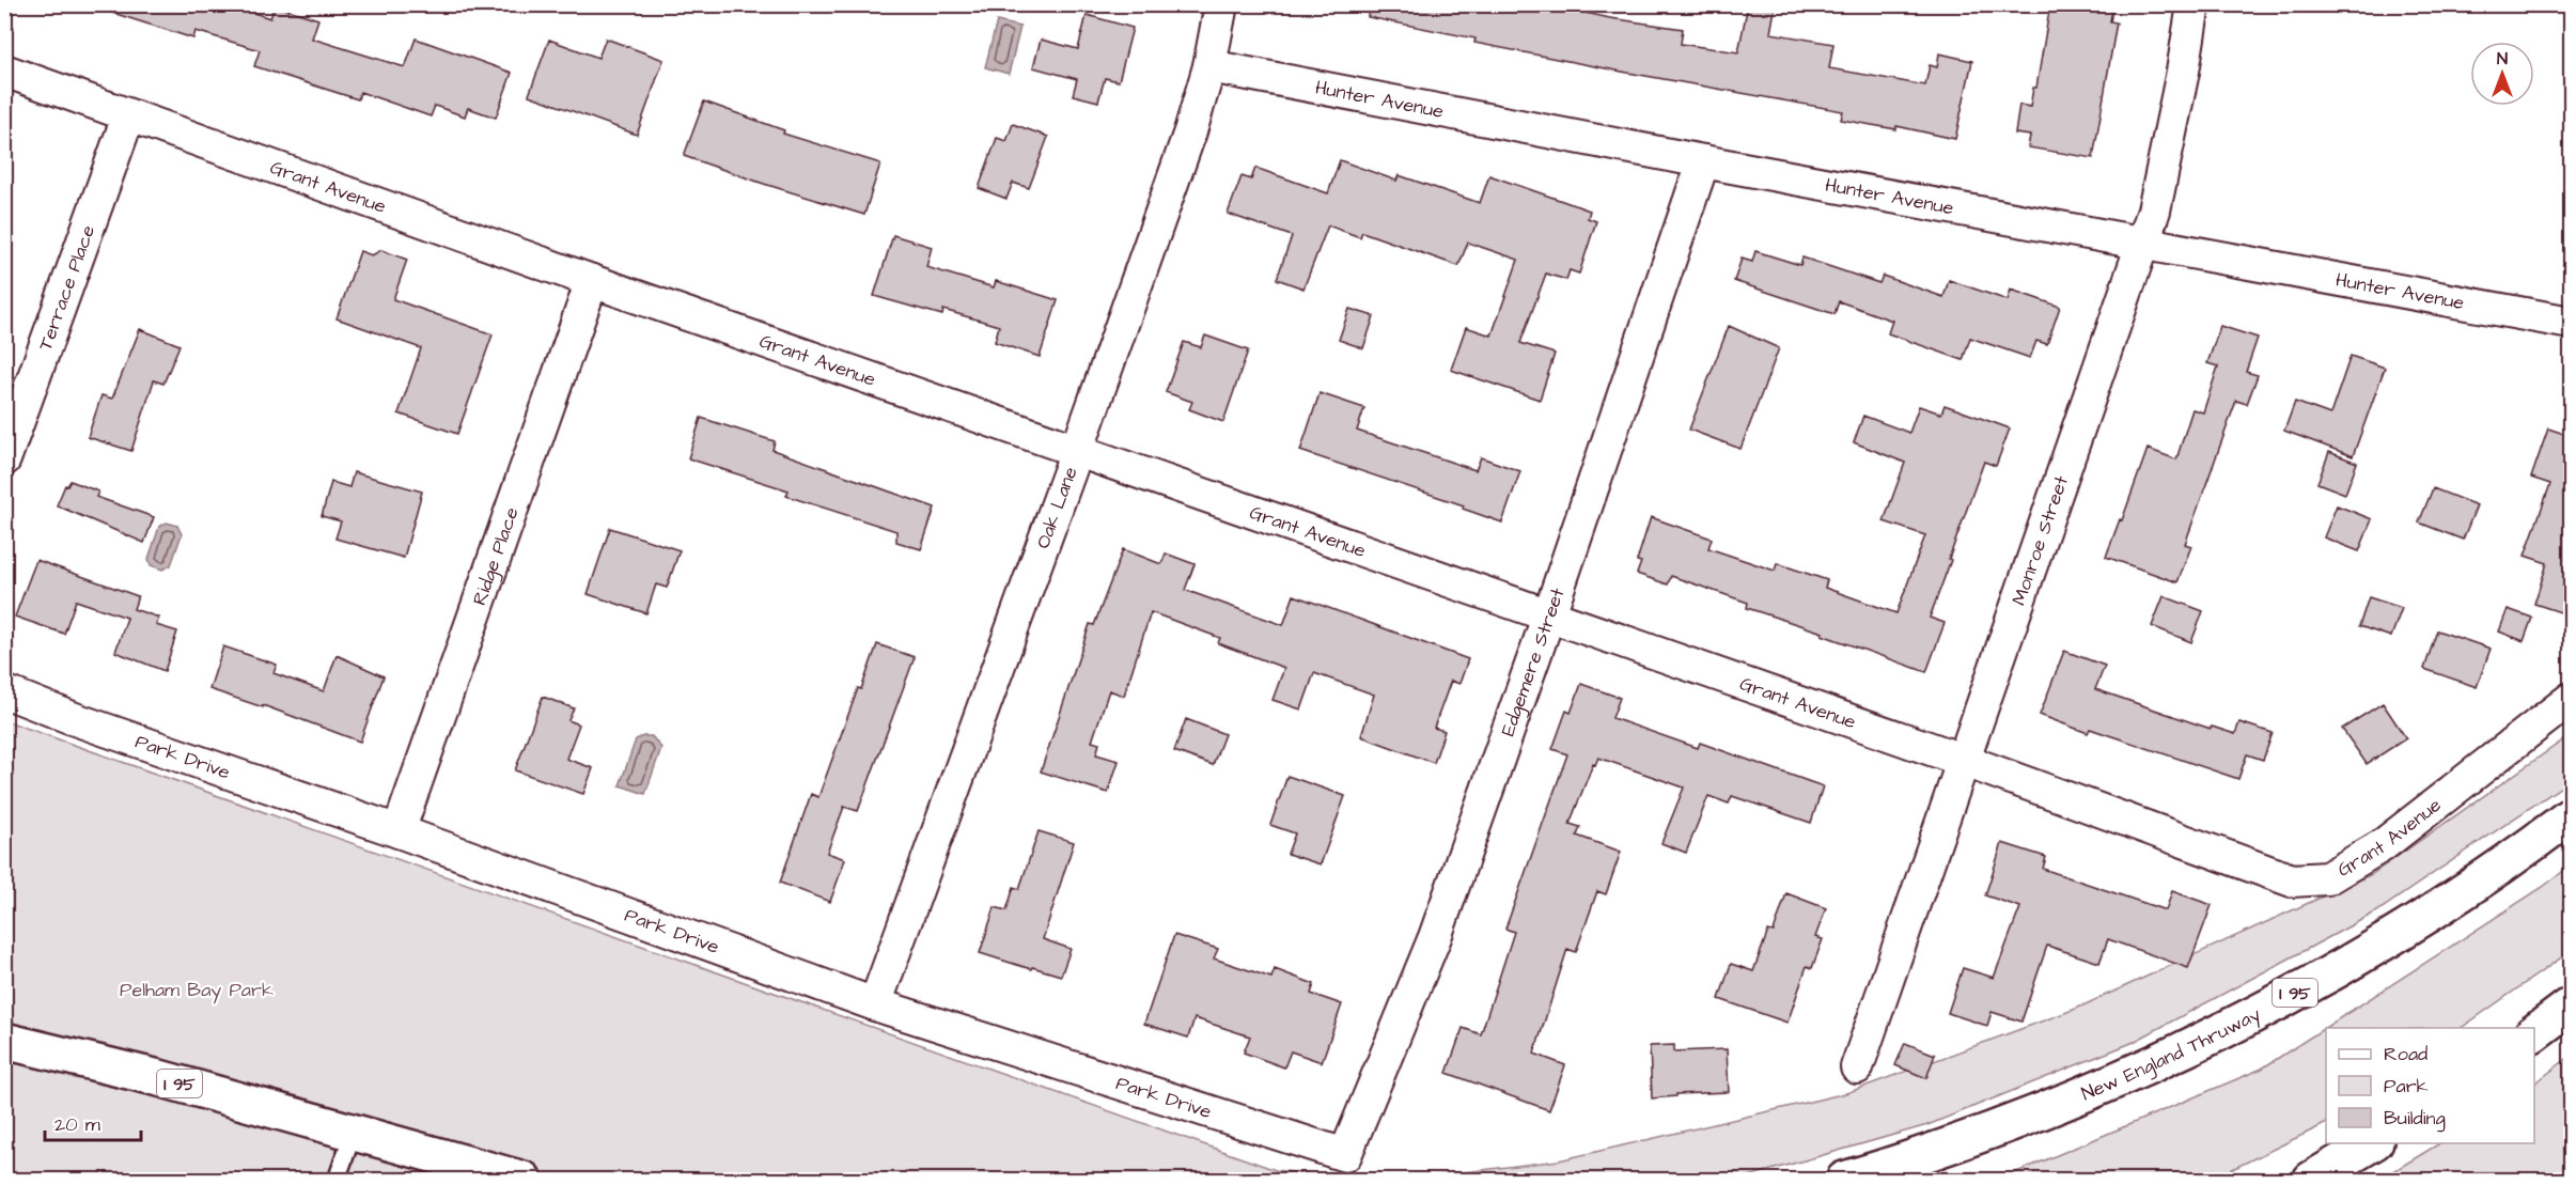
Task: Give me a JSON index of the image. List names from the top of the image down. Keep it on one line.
{"streets":{"highway":["I 95","New England Thruway"],"street":["Hunter Avenue","Grant Avenue","Terrace Place","Oak Lane","Monroe Street","Ridge Place","Edgemere Street","Park Drive"]},"crossings":[["Hunter Avenue","Oak Lane"],["Hunter Avenue","Monroe Street"],["Hunter Avenue","Edgemere Street"],["Grant Avenue","Terrace Place"],["Grant Avenue","Oak Lane"],["Grant Avenue","Monroe Street"],["Grant Avenue","Ridge Place"],["Grant Avenue","Edgemere Street"],["Oak Lane","Park Drive"],["Ridge Place","Park Drive"],["Edgemere Street","Park Drive"]],"parks":["Pelham Bay Park"],"legend":["Road","Park","Building"],"scale_bar":"20 m","north":"top"}
